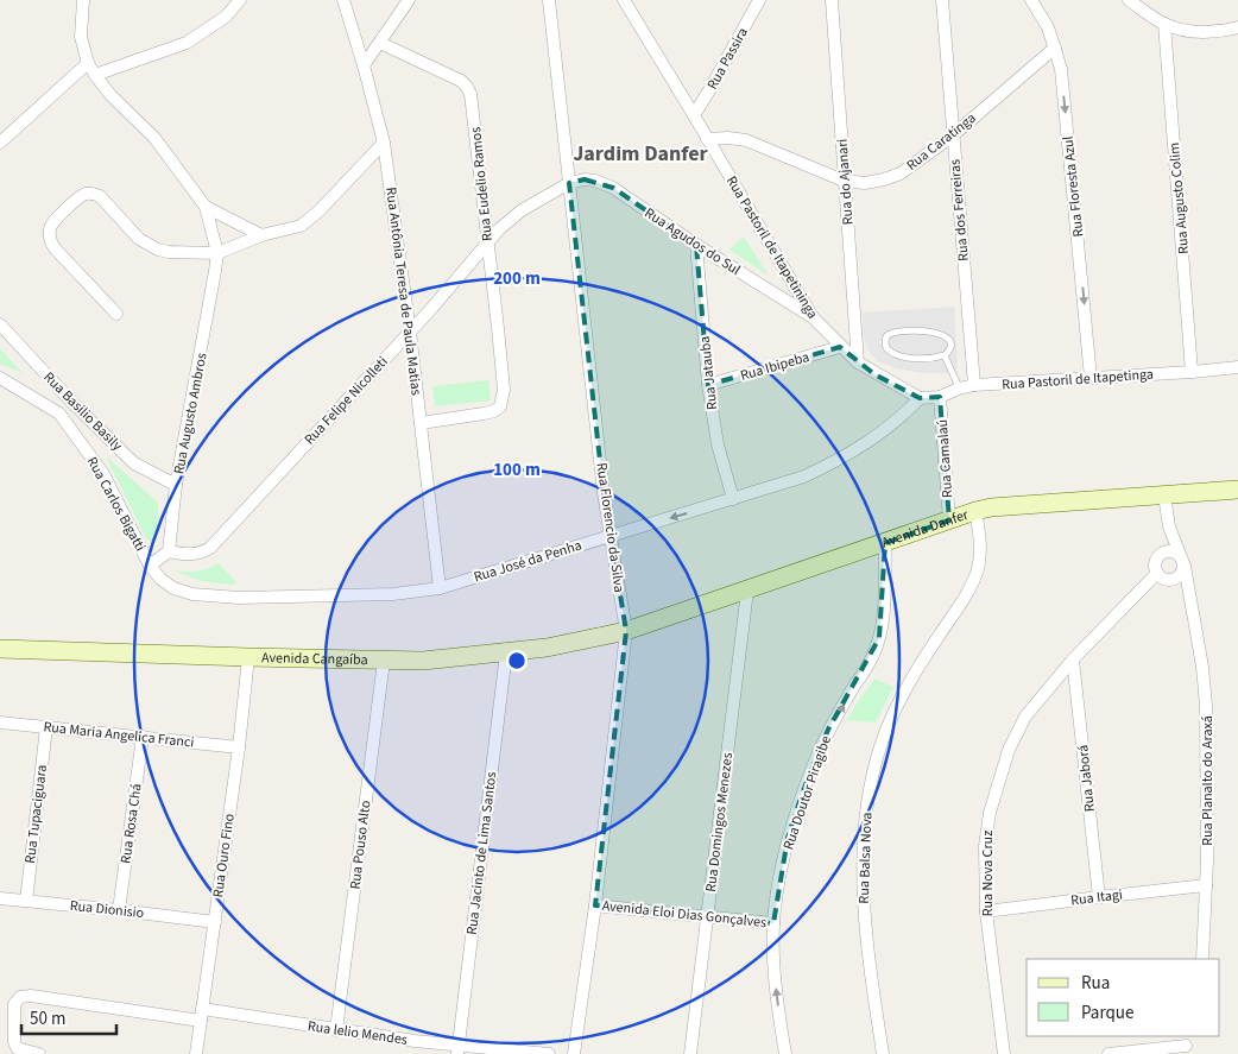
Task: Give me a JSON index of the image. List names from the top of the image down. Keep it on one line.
{"streets":{"main road":["Avenida Danfer","Avenida Cangaíba"],"street":["Rua Passira","Rua Caratinga","Rua do Ajanari","Rua Eudelio Ramos","Rua Floresta Azul","Rua Augusto Colim","Rua dos Ferreiras","Rua Agudos do Sul","Rua Pastoril de Itapetininga","Rua Antônia Teresa de Paula Matias","Rua Ibipeba","Rua Jatauba","Rua Pastoril de Itapetinga","Rua Felipe Nicolleti","Rua Basilio Basily","Rua Augusto Ambros","Rua Camalaú","Rua Carlos Bigatti","Rua Florencio da Silva","Rua José da Penha","Rua Maria Angelica Franci","Rua Jaborá","Rua Planalto do Araxá","Rua Doutor Piragibe","Rua Tupaciguara","Rua Domingos Menezes","Rua Rosa Chá","Rua Pouso Alto","Rua Jacinto de Lima Santos","Rua Ouro Fino","Rua Balsa Nova","Rua Nova Cruz","Rua Itagi","Rua Dionisio","Avenida Eloi Dias Gonçalves","Rua lelio Mendes"]},"crossings":[["Rua Passira","Rua Pastoril de Itapetininga"],["Rua Caratinga","Rua do Ajanari"],["Rua Caratinga","Rua Floresta Azul"],["Rua Caratinga","Rua dos Ferreiras"],["Rua Caratinga","Rua Pastoril de Itapetininga"],["Rua do Ajanari","Rua Pastoril de Itapetininga"],["Rua Eudelio Ramos","Rua Antônia Teresa de Paula Matias"],["Rua Eudelio Ramos","Rua Felipe Nicolleti"],["Rua Floresta Azul","Rua Pastoril de Itapetinga"],["Rua Augusto Colim","Rua Pastoril de Itapetinga"],["Rua dos Ferreiras","Rua Pastoril de Itapetinga"],["Rua Agudos do Sul","Rua Pastoril de Itapetininga"],["Rua Agudos do Sul","Rua Jatauba"],["Rua Agudos do Sul","Rua Felipe Nicolleti"],["Rua Agudos do Sul","Rua Florencio da Silva"],["Rua Pastoril de Itapetininga","Rua Ibipeba"],["Rua Pastoril de Itapetininga","Rua Pastoril de Itapetinga"],["Rua Pastoril de Itapetininga","Rua José da Penha"],["Rua Antônia Teresa de Paula Matias","Rua Felipe Nicolleti"],["Rua Antônia Teresa de Paula Matias","Rua José da Penha"],["Rua Ibipeba","Rua Jatauba"],["Rua Jatauba","Rua José da Penha"],["Rua Pastoril de Itapetinga","Rua Camalaú"],["Rua Pastoril de Itapetinga","Rua José da Penha"],["Rua Felipe Nicolleti","Rua Augusto Ambros"],["Rua Felipe Nicolleti","Rua Florencio da Silva"],["Rua Basilio Basily","Rua Augusto Ambros"],["Rua Camalaú","Avenida Danfer"],["Rua Carlos Bigatti","Rua José da Penha"],["Rua Florencio da Silva","Avenida Danfer"],["Rua Florencio da Silva","Rua José da Penha"],["Rua Florencio da Silva","Avenida Cangaíba"],["Rua Florencio da Silva","Avenida Eloi Dias Gonçalves"],["Avenida Danfer","Avenida Cangaíba"],["Avenida Danfer","Rua Planalto do Araxá"],["Avenida Danfer","Rua Doutor Piragibe"],["Avenida Danfer","Rua Domingos Menezes"],["Avenida Danfer","Rua Balsa Nova"],["Avenida Cangaíba","Rua Pouso Alto"],["Avenida Cangaíba","Rua Jacinto de Lima Santos"],["Avenida Cangaíba","Rua Ouro Fino"],["Rua Maria Angelica Franci","Rua Tupaciguara"],["Rua Maria Angelica Franci","Rua Rosa Chá"],["Rua Maria Angelica Franci","Rua Ouro Fino"],["Rua Jaborá","Rua Nova Cruz"],["Rua Jaborá","Rua Itagi"],["Rua Planalto do Araxá","Rua Nova Cruz"],["Rua Planalto do Araxá","Rua Itagi"],["Rua Doutor Piragibe","Avenida Eloi Dias Gonçalves"],["Rua Tupaciguara","Rua Dionisio"],["Rua Domingos Menezes","Avenida Eloi Dias Gonçalves"],["Rua Rosa Chá","Rua Dionisio"],["Rua Pouso Alto","Rua lelio Mendes"],["Rua Jacinto de Lima Santos","Rua lelio Mendes"],["Rua Ouro Fino","Rua Dionisio"],["Rua Ouro Fino","Rua lelio Mendes"],["Rua Nova Cruz","Rua Itagi"]],"one_way":["Rua Floresta Azul","Rua Doutor Piragibe"],"districts":["Jardim Danfer"],"legend":["Rua","Parque"],"scale_bar":"50 m","rings":["200 m","100 m"]}
